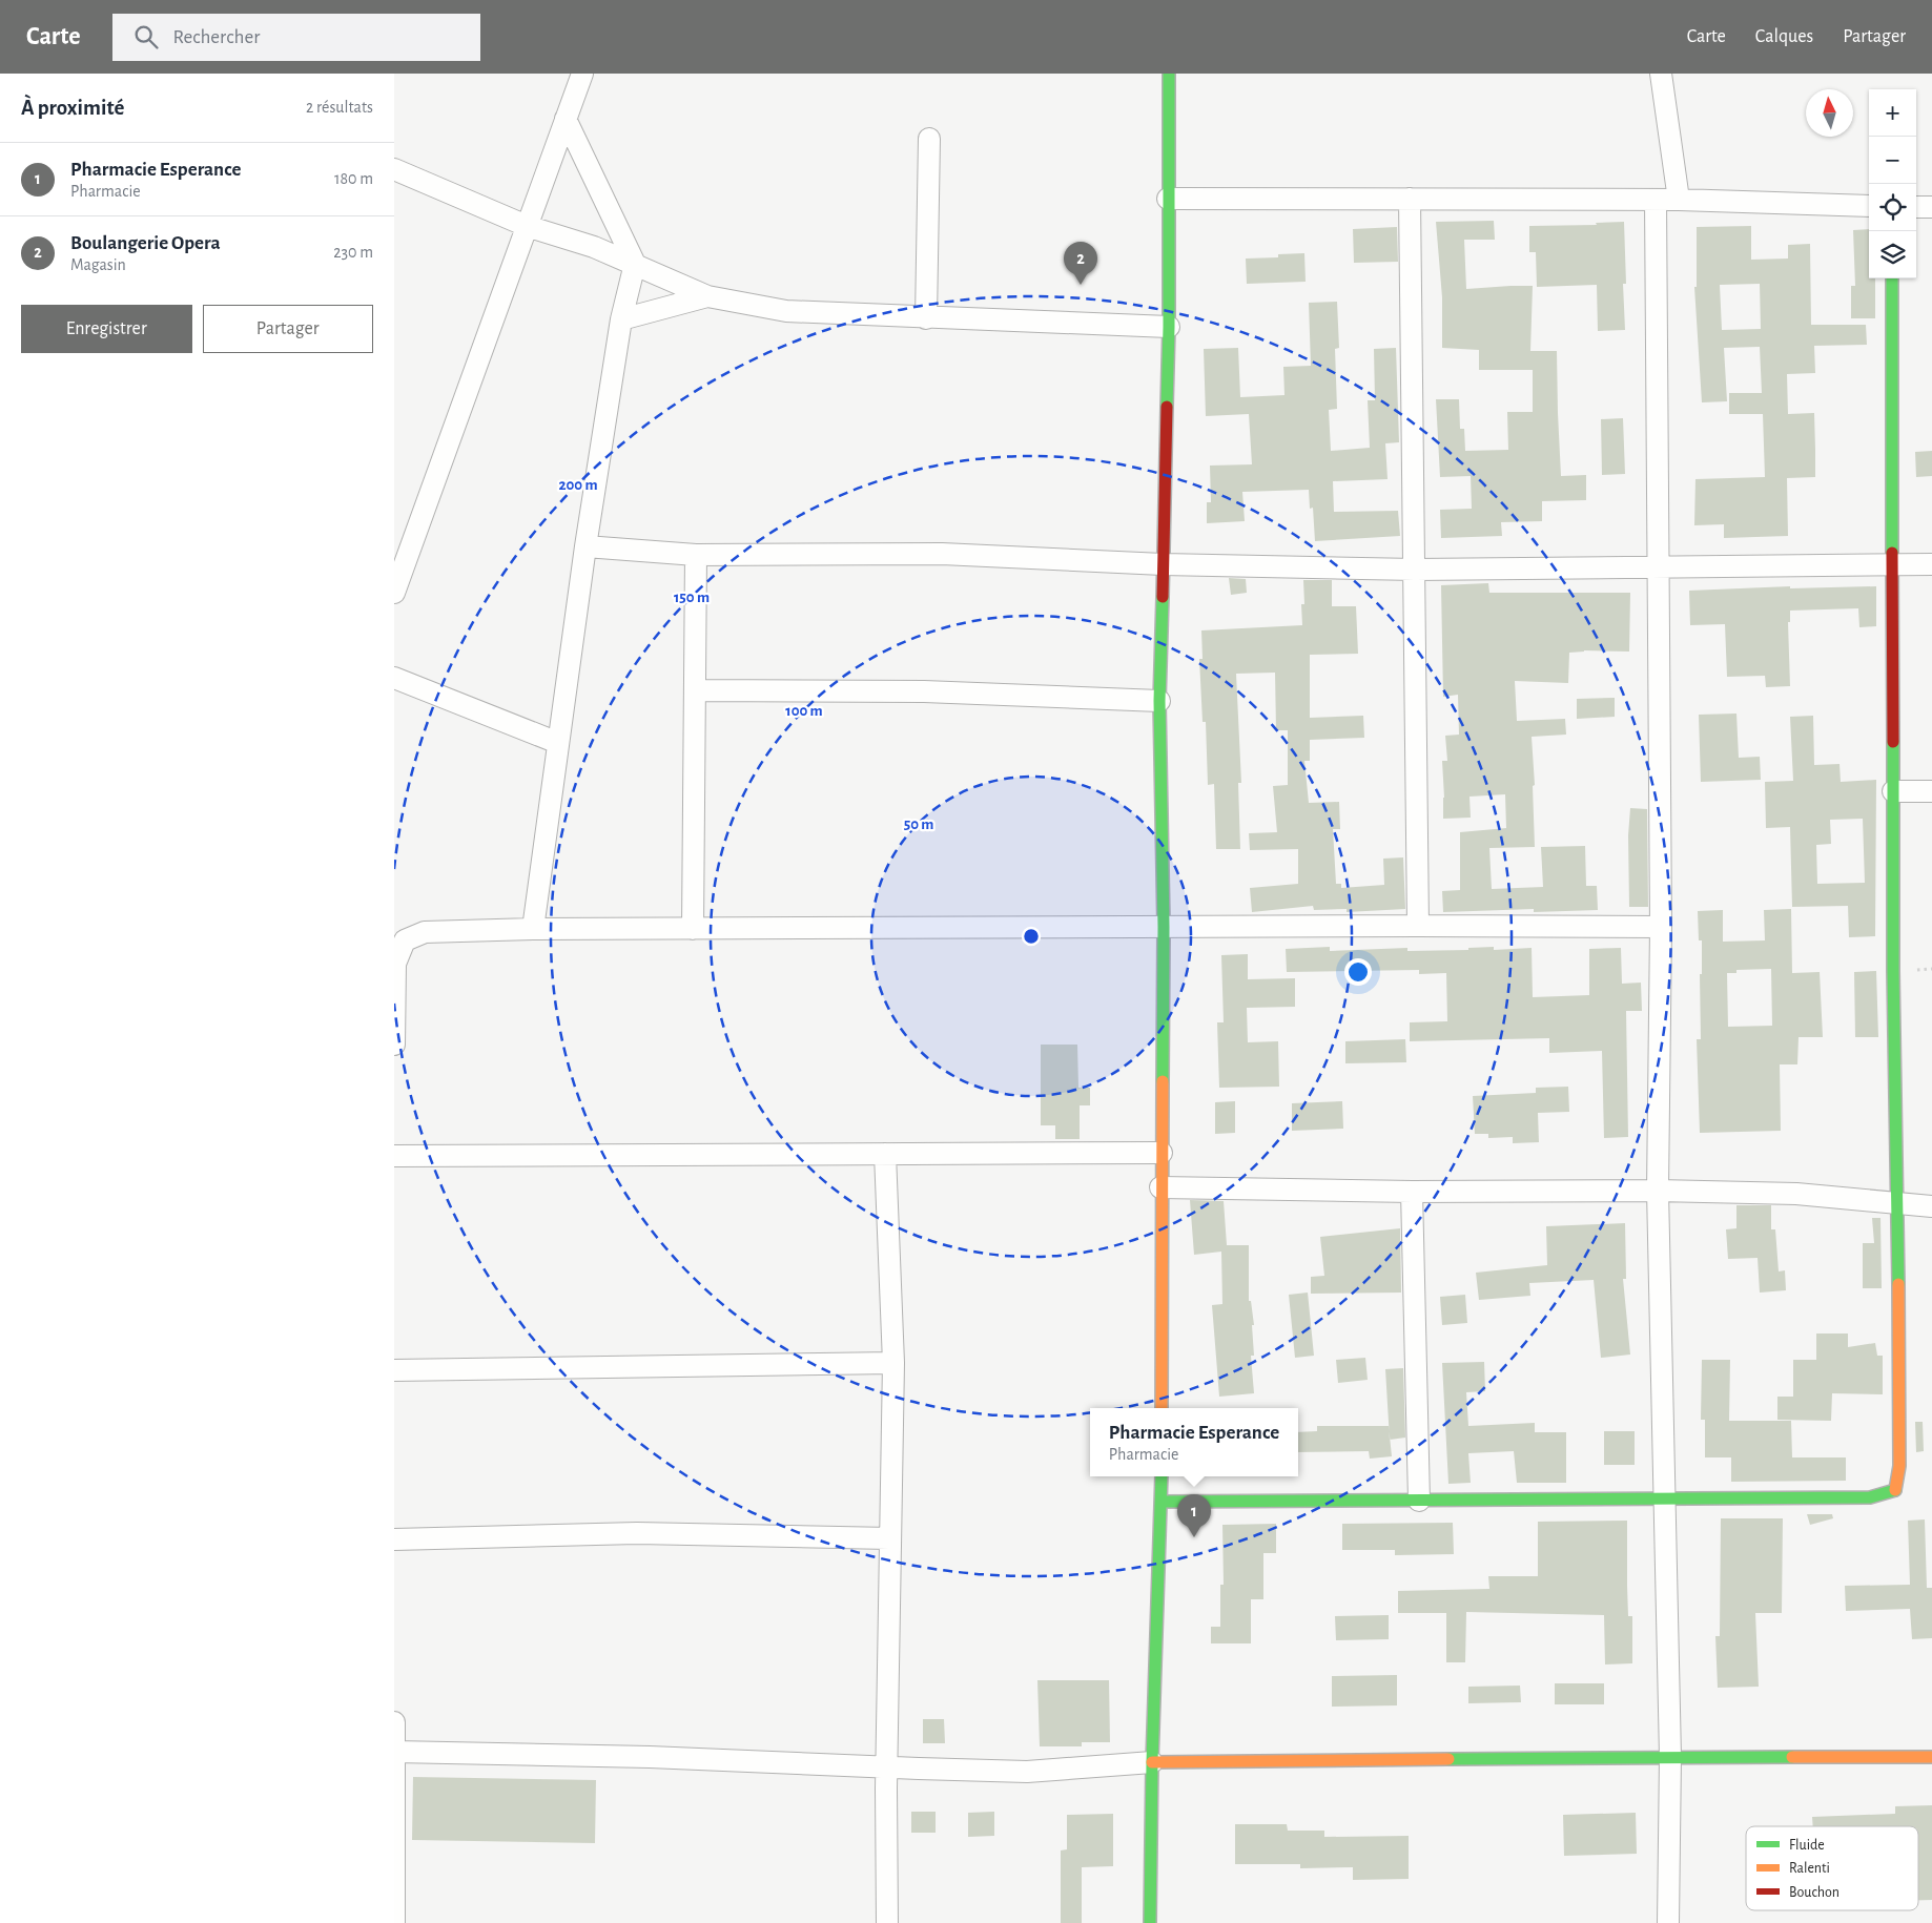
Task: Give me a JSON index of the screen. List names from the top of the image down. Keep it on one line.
{"legend":["Fluide","Ralenti","Bouchon"],"north":"top","page":{"header":"Carte","search":"Rechercher","nav":["Carte","Calques","Partager"],"heading":["À proximité","2 résultats"],"map_buttons":["+","−"],"list":[{"mark":"1","name":"Pharmacie Esperance","note":"Pharmacie","value":"180 m"},{"mark":"2","name":"Boulangerie Opera","note":"Magasin","value":"230 m"}],"pins":["2","1"],"buttons":["Enregistrer","Partager"],"popup":["Pharmacie Esperance","Pharmacie"]},"rings":["200 m","150 m","100 m","50 m"]}
